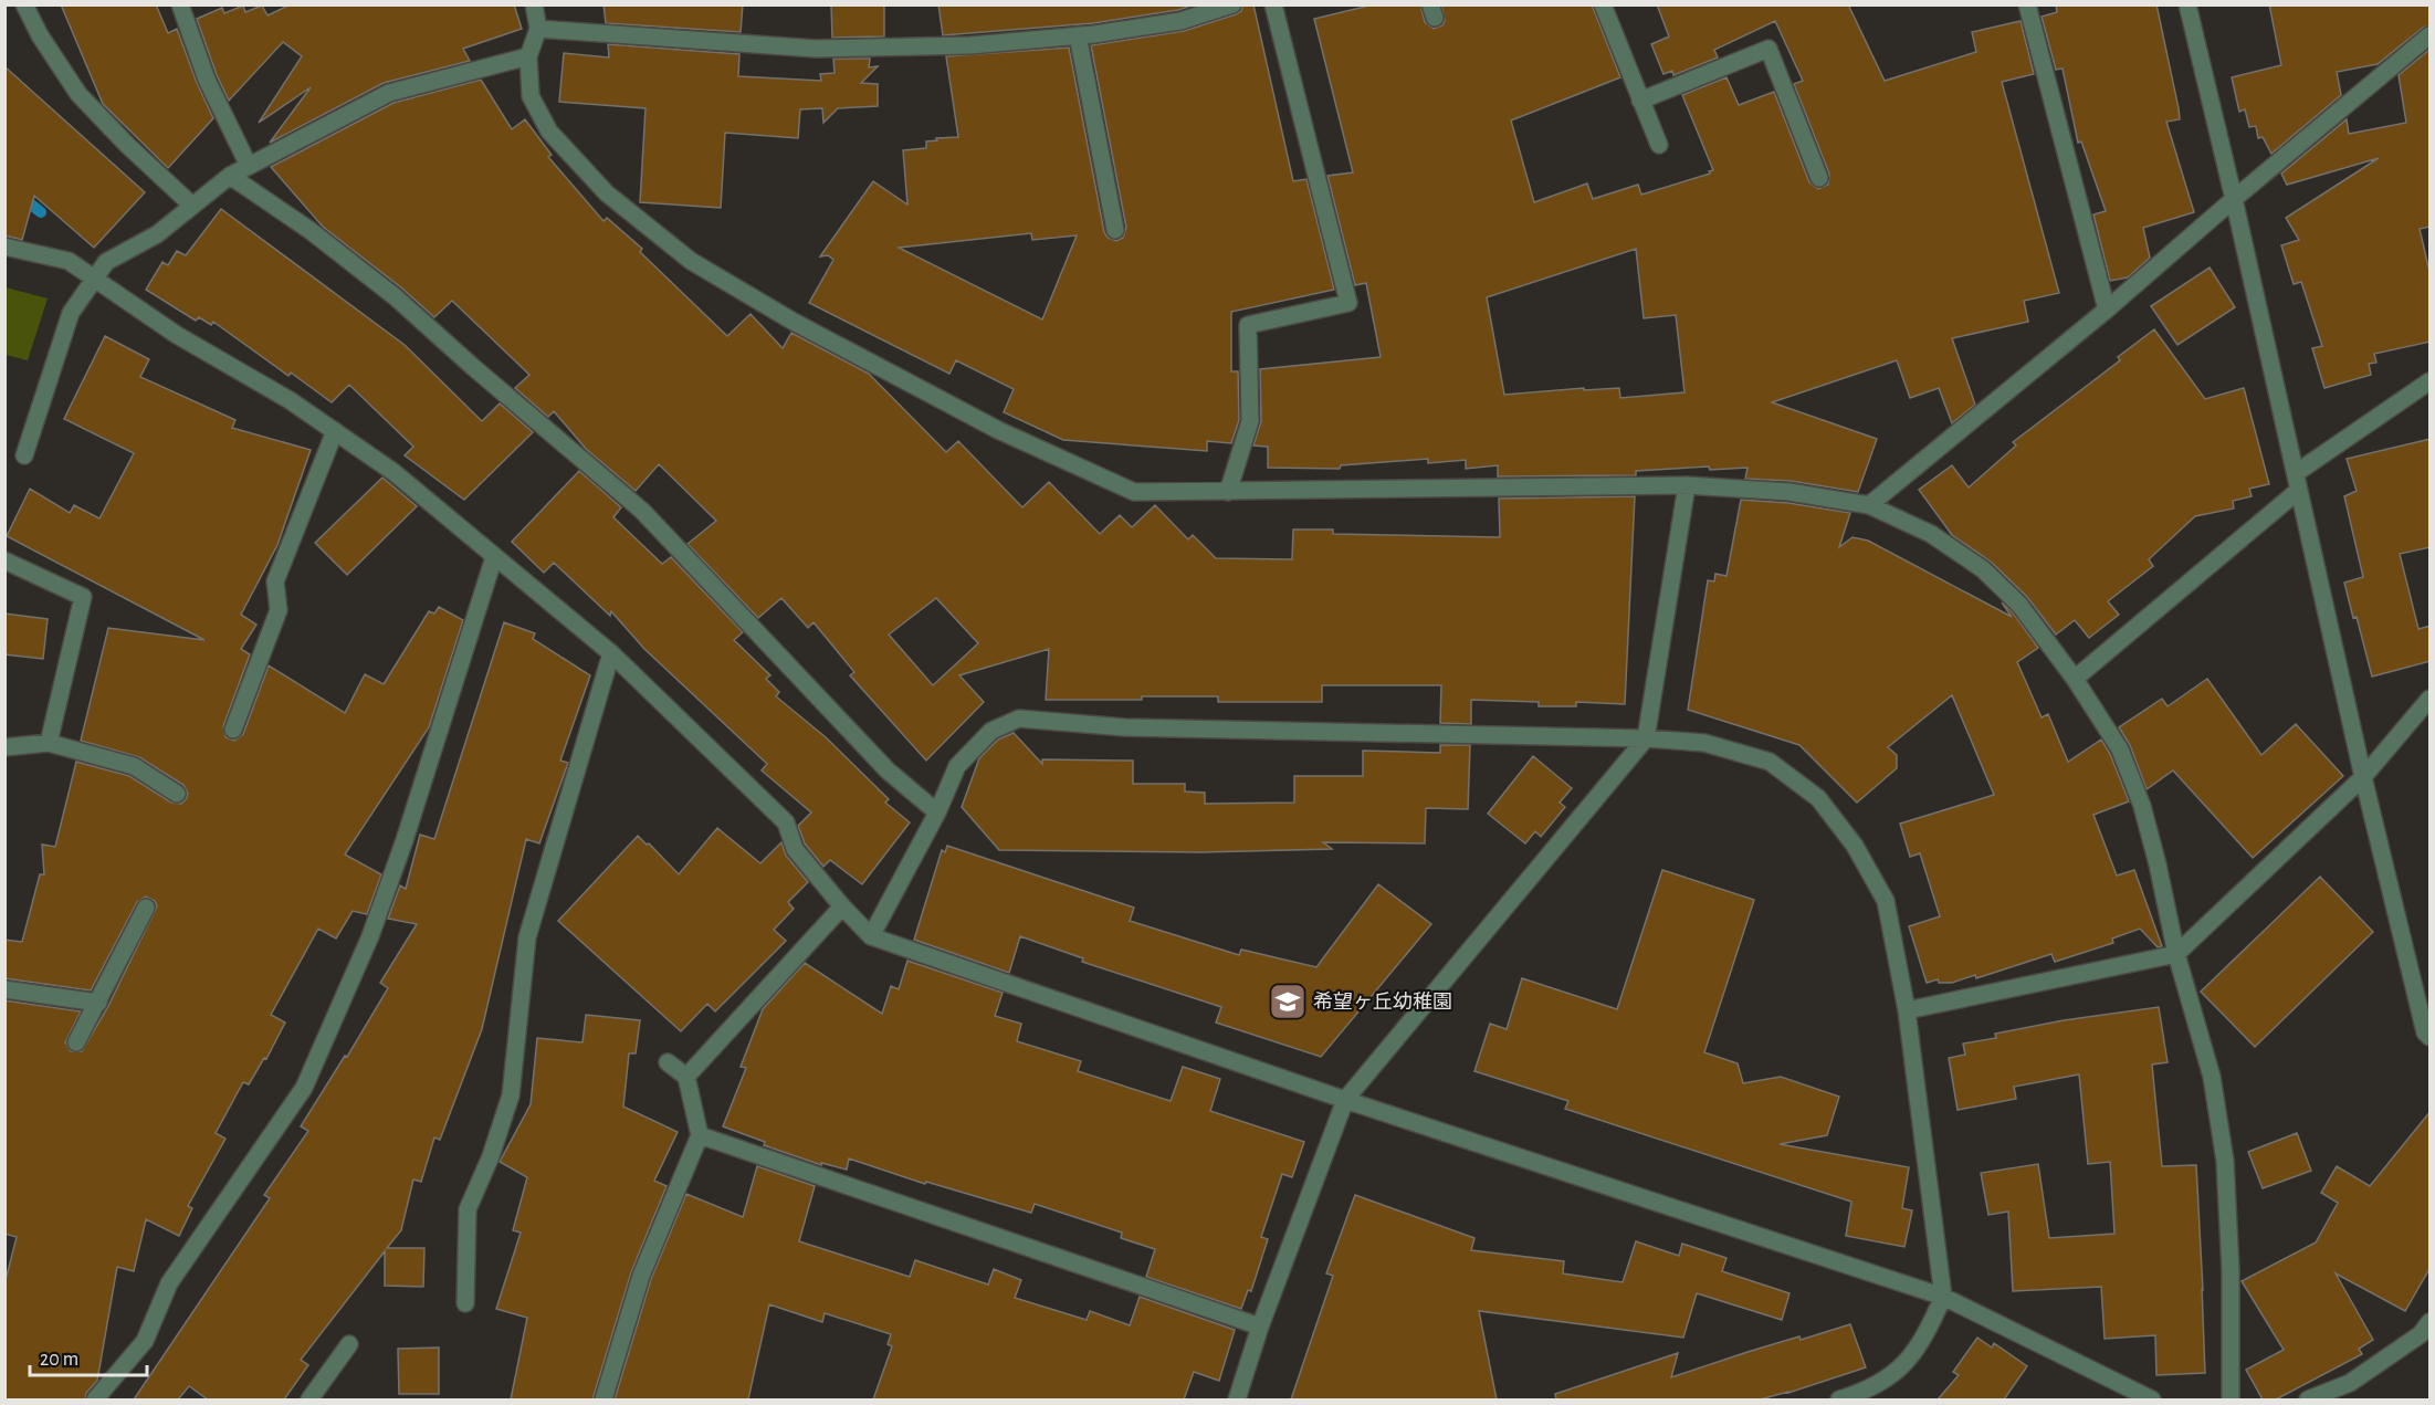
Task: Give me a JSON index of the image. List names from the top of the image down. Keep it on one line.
{"places":{"school or university":["希望ヶ丘幼稚園"]},"scale_bar":"20 m"}
